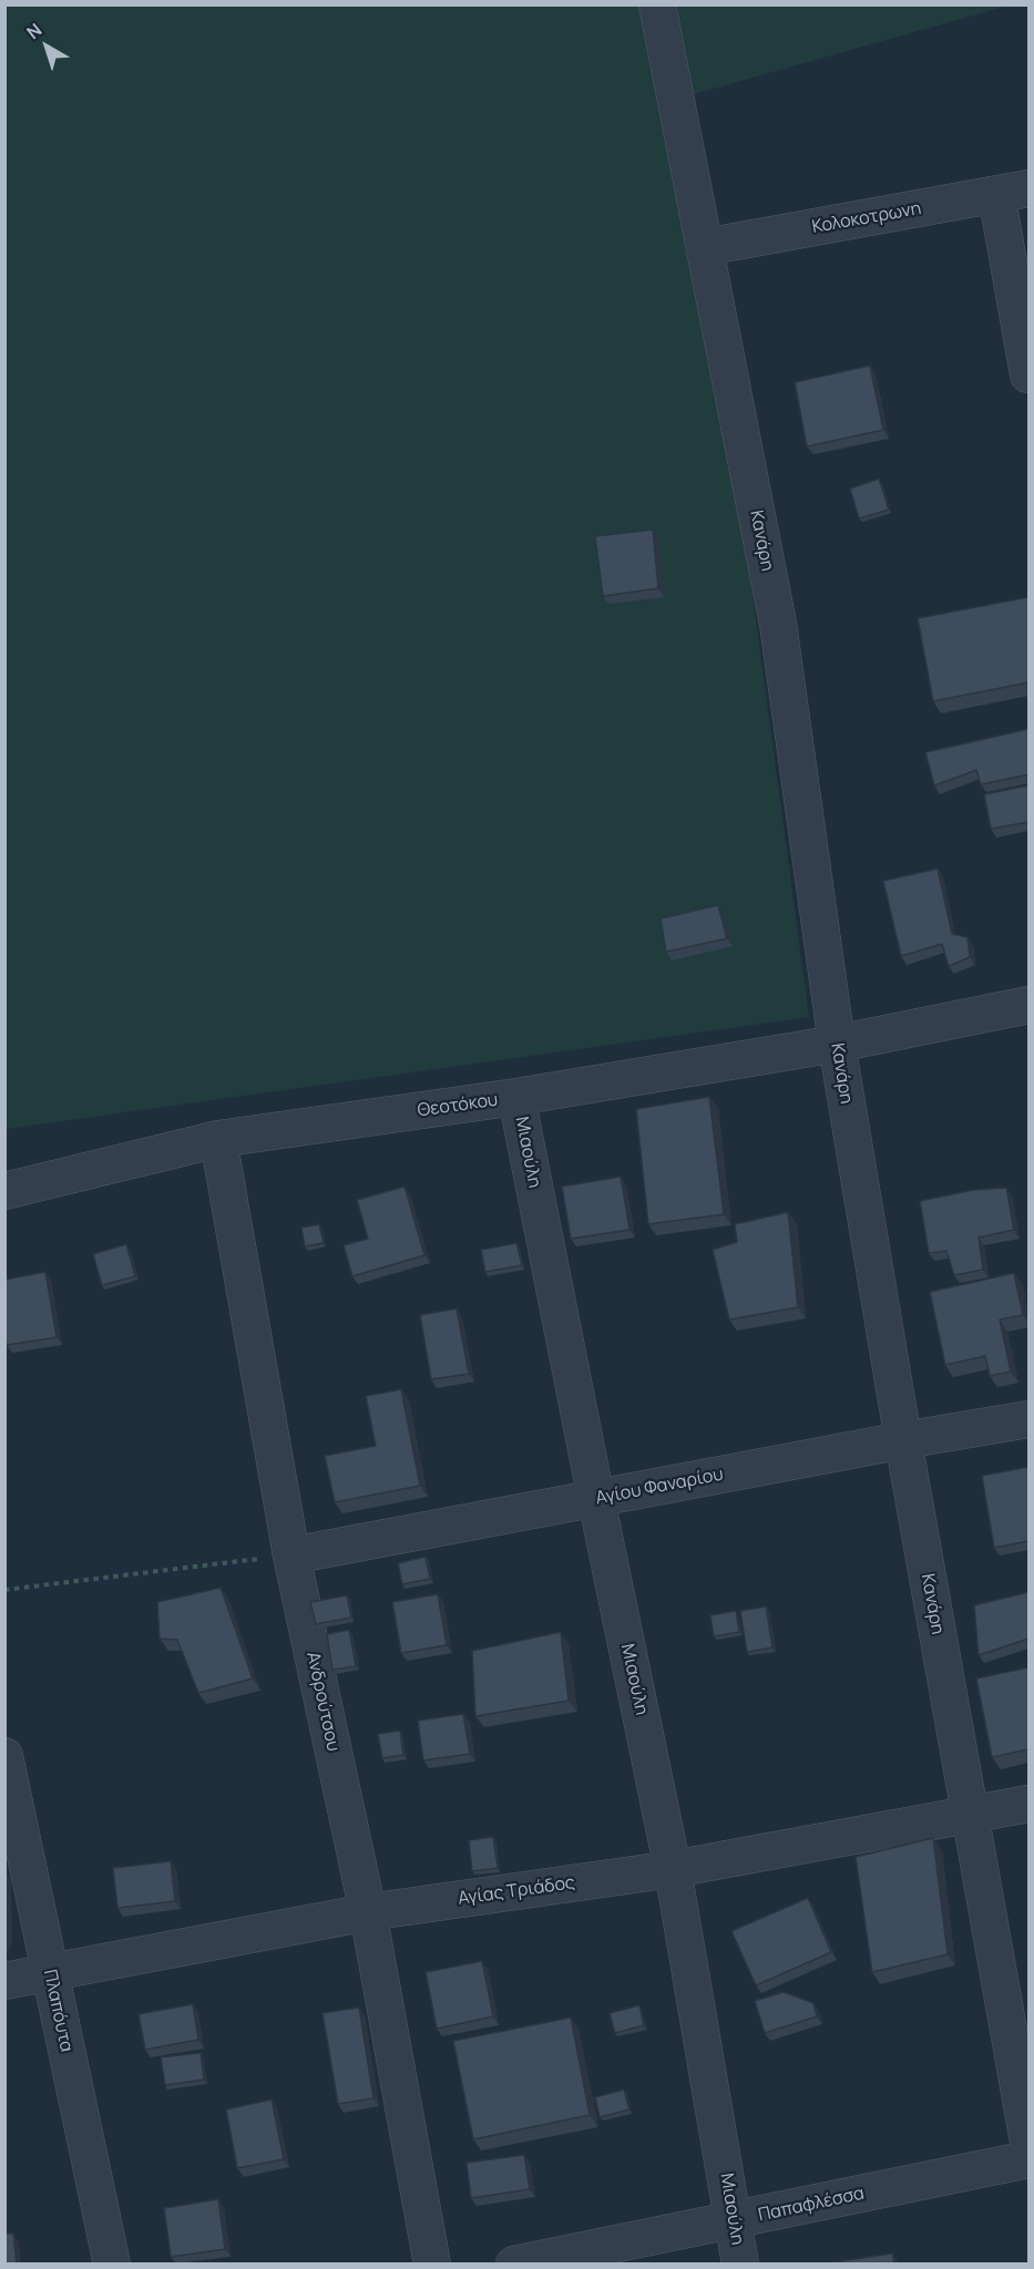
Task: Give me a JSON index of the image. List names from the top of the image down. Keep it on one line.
{"streets":{"street":["Κολοκοτρωνη","Κανάρη","Θεοτόκου","Μιαούλη","Αγίου Φαναρίου","Ανδρούτσου","Αγίας Τριάδος","Πλαπόυτα","Παπαφλέσσα"]},"crossings":[["Κολοκοτρωνη","Κανάρη"],["Κανάρη","Θεοτόκου"],["Κανάρη","Αγίου Φαναρίου"],["Κανάρη","Αγίας Τριάδος"],["Θεοτόκου","Μιαούλη"],["Θεοτόκου","Ανδρούτσου"],["Μιαούλη","Αγίου Φαναρίου"],["Μιαούλη","Αγίας Τριάδος"],["Μιαούλη","Παπαφλέσσα"],["Αγίου Φαναρίου","Ανδρούτσου"],["Ανδρούτσου","Αγίας Τριάδος"],["Αγίας Τριάδος","Πλαπόυτα"]],"north":"top left"}
